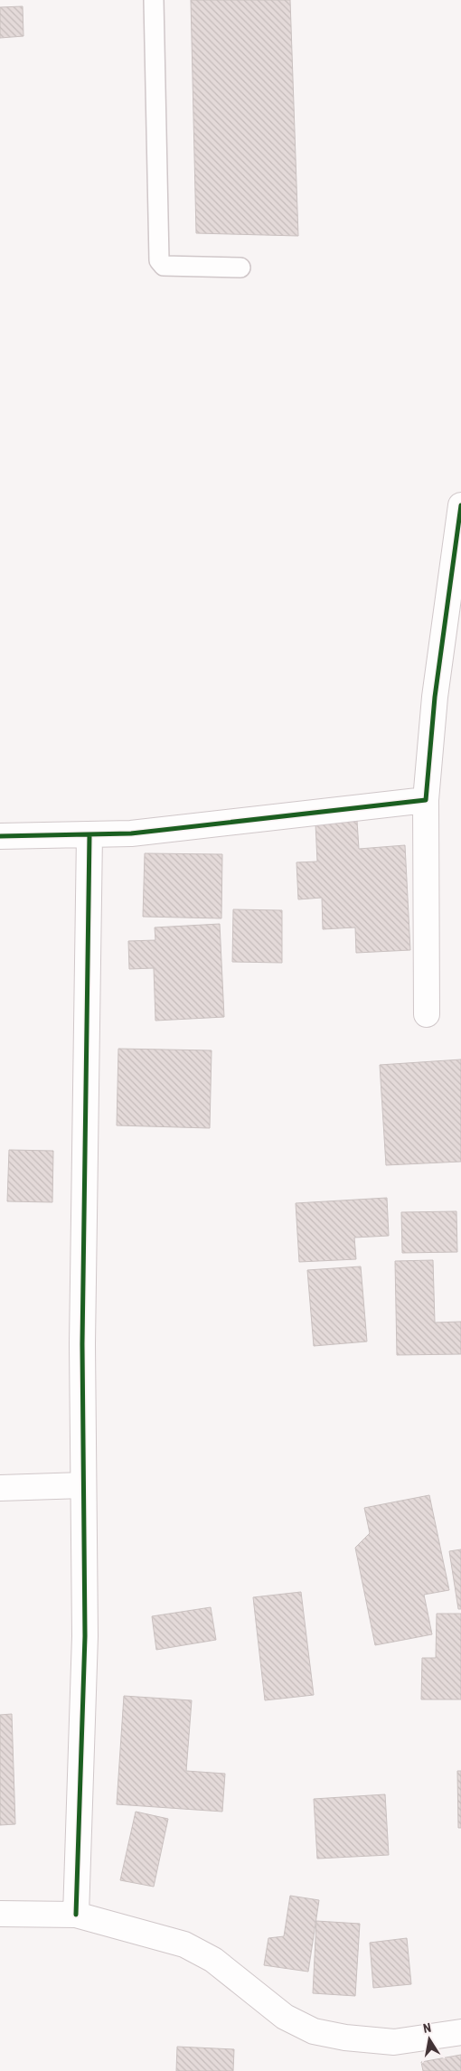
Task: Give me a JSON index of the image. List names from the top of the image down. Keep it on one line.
{"north":"top"}
